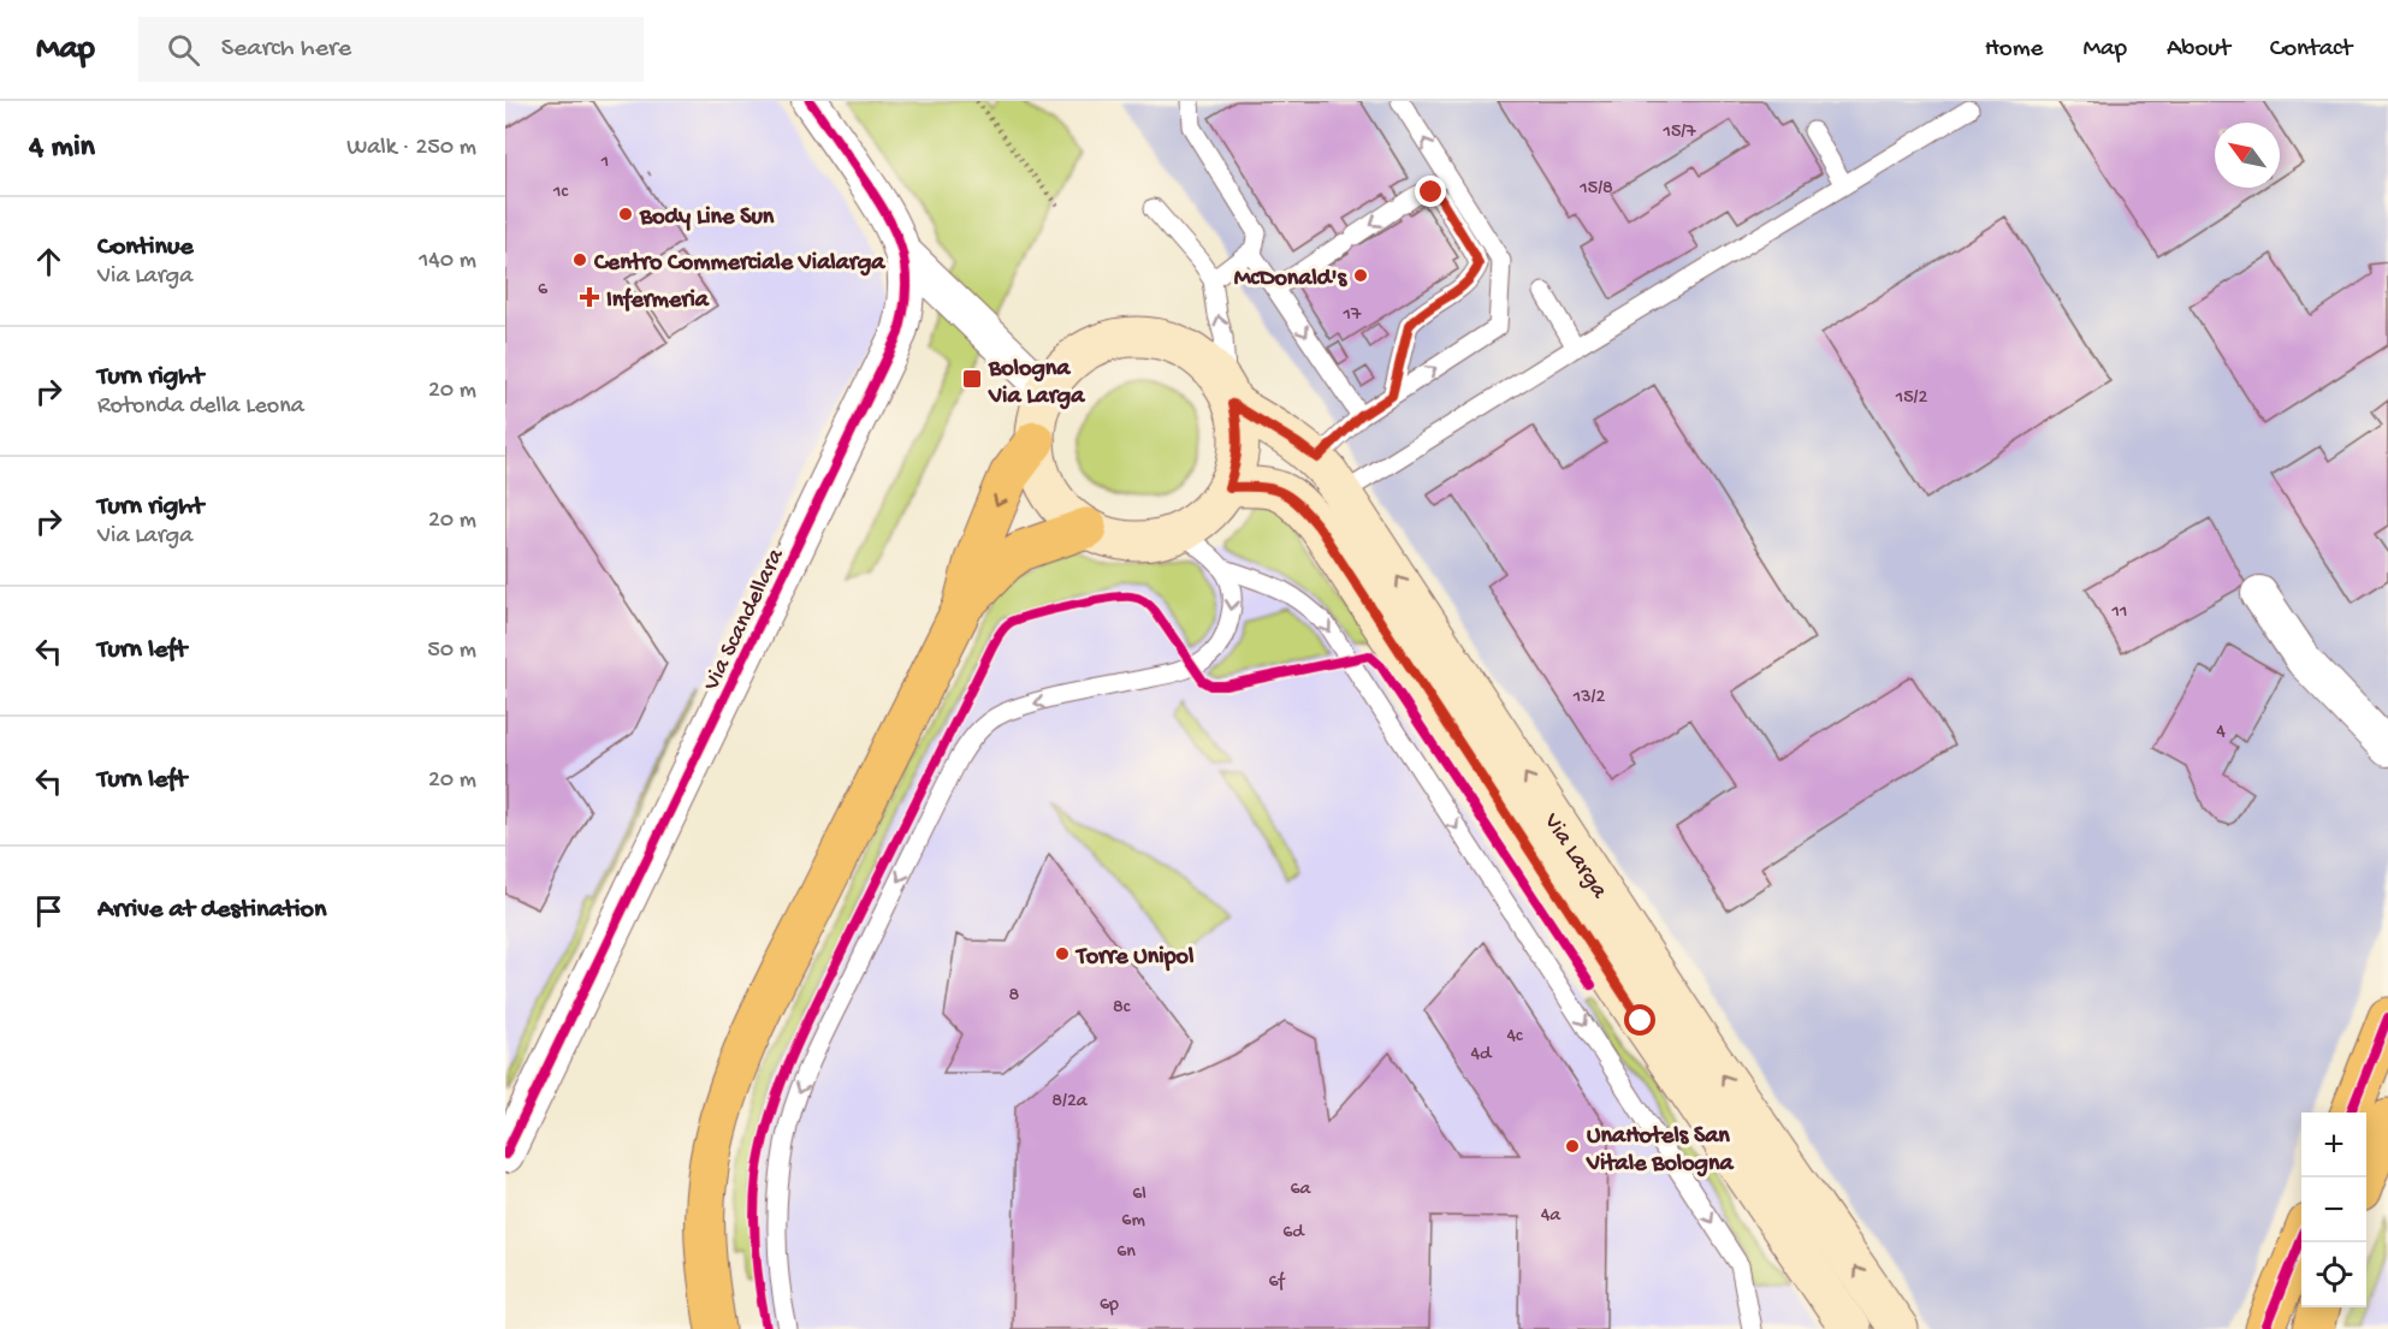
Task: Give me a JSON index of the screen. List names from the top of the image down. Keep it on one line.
{"streets":{"main road":["Via Larga"],"street":["Via Scandellara"]},"places":{"other":["Body Line Sun","Centro Commerciale Vialarga","McDonald's","Torre Unipol","UnaHotels San Vitale Bologna"],"health":["Infermeria"],"transit":["Bologna Via Larga"]},"house_numbers":["15/7","1","15/8","1c","6","17","15/2","11","13/2","4","8","8c","4c","4d","8/2a","6a","6l","4a","6m","6d","6n","6f","6p"],"north":"top left","page":{"header":"Map","search":"Search here","nav":["Home","Map","About","Contact"],"heading":["4 min","Walk · 250 m"],"list":[["Continue","Via Larga","140 m"],["Turn right","Rotonda della Leona","20 m"],["Turn right","Via Larga","20 m"],["Turn left","50 m"],["Turn left","20 m"],"Arrive at destination"],"map_buttons":["+","−"]}}
